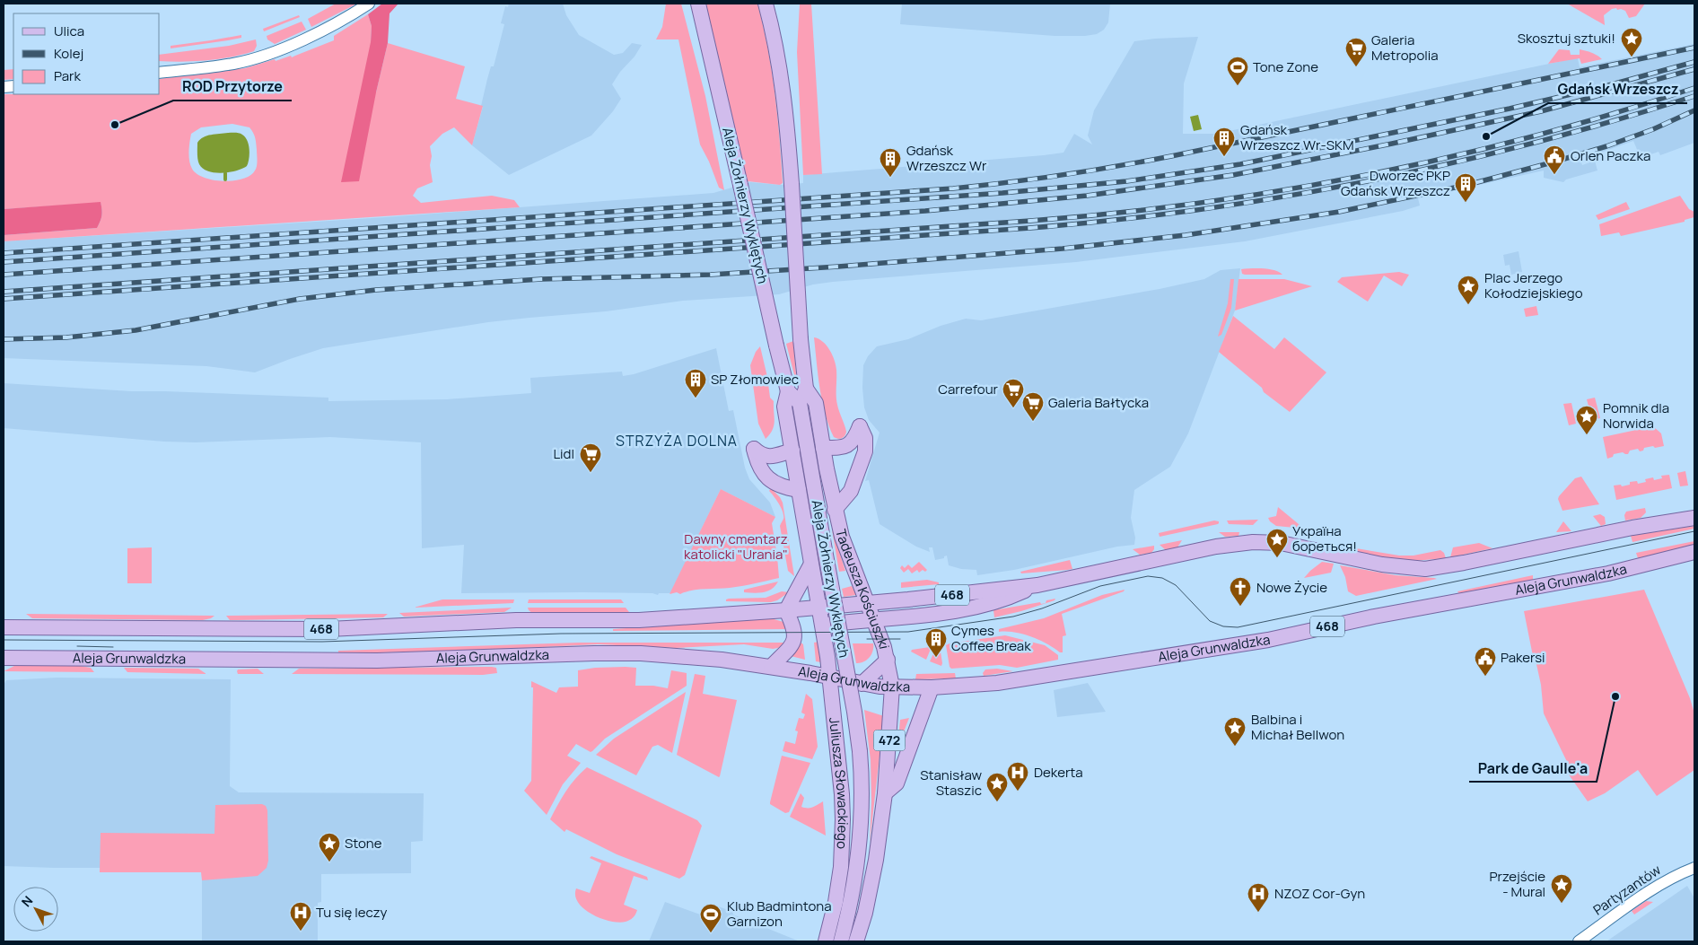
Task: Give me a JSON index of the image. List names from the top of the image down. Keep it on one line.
{"streets":{"main road":["Aleja Żołnierzy Wyklętych","Aleja Grunwaldzka","Tadeusza Kościuszki","468","472","Juliusza Słowackiego"],"street":["Partyzantów"]},"crossings":[["Aleja Grunwaldzka","472"],["Aleja Grunwaldzka","Juliusza Słowackiego"],["Tadeusza Kościuszki","468"]],"districts":["STRZYŻA DOLNA"],"parks":["Dawny cmentarz katolicki \"Urania\""],"places":{"place":["Skosztuj sztuki!","Plac Jerzego Kołodziejskiego","Pomnik dla Norwida","Україна бореться!","Balbina i Michał Bellwon","Stanisław Staszic","Stone","Przejście - Mural"],"supermarket":["Galeria Metropolia","Carrefour","Galeria Bałtycka","Lidl"],"sports":["Tone Zone","Klub Badmintona Garnizon"],"other":["ROD Przytorze","Gdańsk Wrzeszcz","Park de Gaulle'a"],"building":["Gdańsk Wrzeszcz Wr-SKM","Gdańsk Wrzeszcz Wr","Dworzec PKP Gdańsk Wrzeszcz","SP Złomowiec","Cymes Coffee Break"],"public building":["Orlen Paczka","Pakersi"],"church":["Nowe Życie"],"hospital":["Dekerta","NZOZ Cor-Gyn","Tu się leczy"]},"legend":["Ulica","Kolej","Park"],"north":"top left"}
